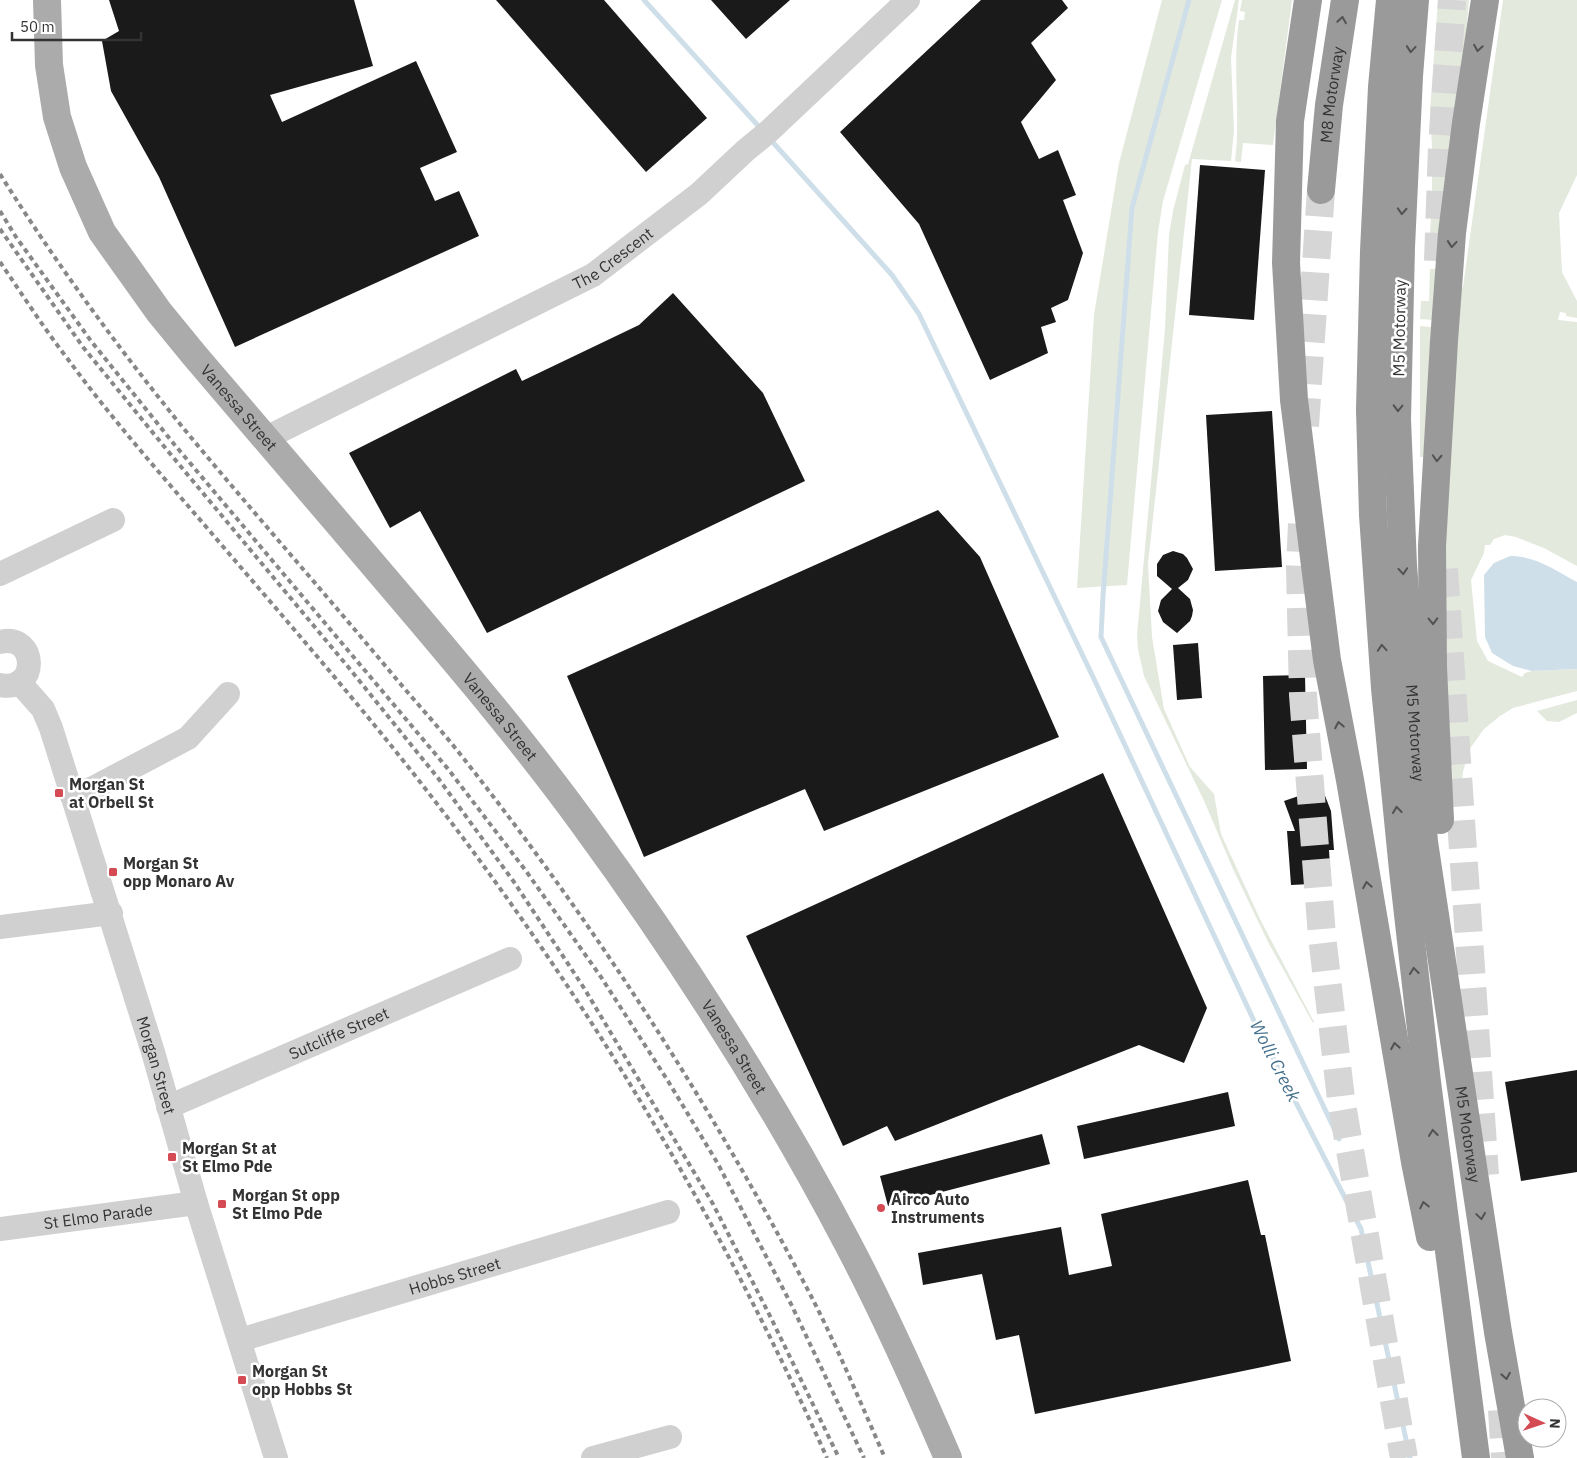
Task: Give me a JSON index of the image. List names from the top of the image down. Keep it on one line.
{"streets":{"highway":["M8 Motorway","M5 Motorway"],"main road":["Vanessa Street"],"street":["The Crescent","Sutcliffe Street","Morgan Street","St Elmo Parade","Hobbs Street"]},"crossings":[["The Crescent","Vanessa Street"],["Sutcliffe Street","Morgan Street"],["Morgan Street","St Elmo Parade"],["Morgan Street","Hobbs Street"]],"water":["Wolli Creek"],"places":{"transit":["Morgan St at Orbell St","Morgan St opp Monaro Av","Morgan St at St Elmo Pde","Morgan St opp St Elmo Pde","Morgan St opp Hobbs St"],"other":["Airco Auto Instruments"]},"scale_bar":"50 m","north":"right"}
